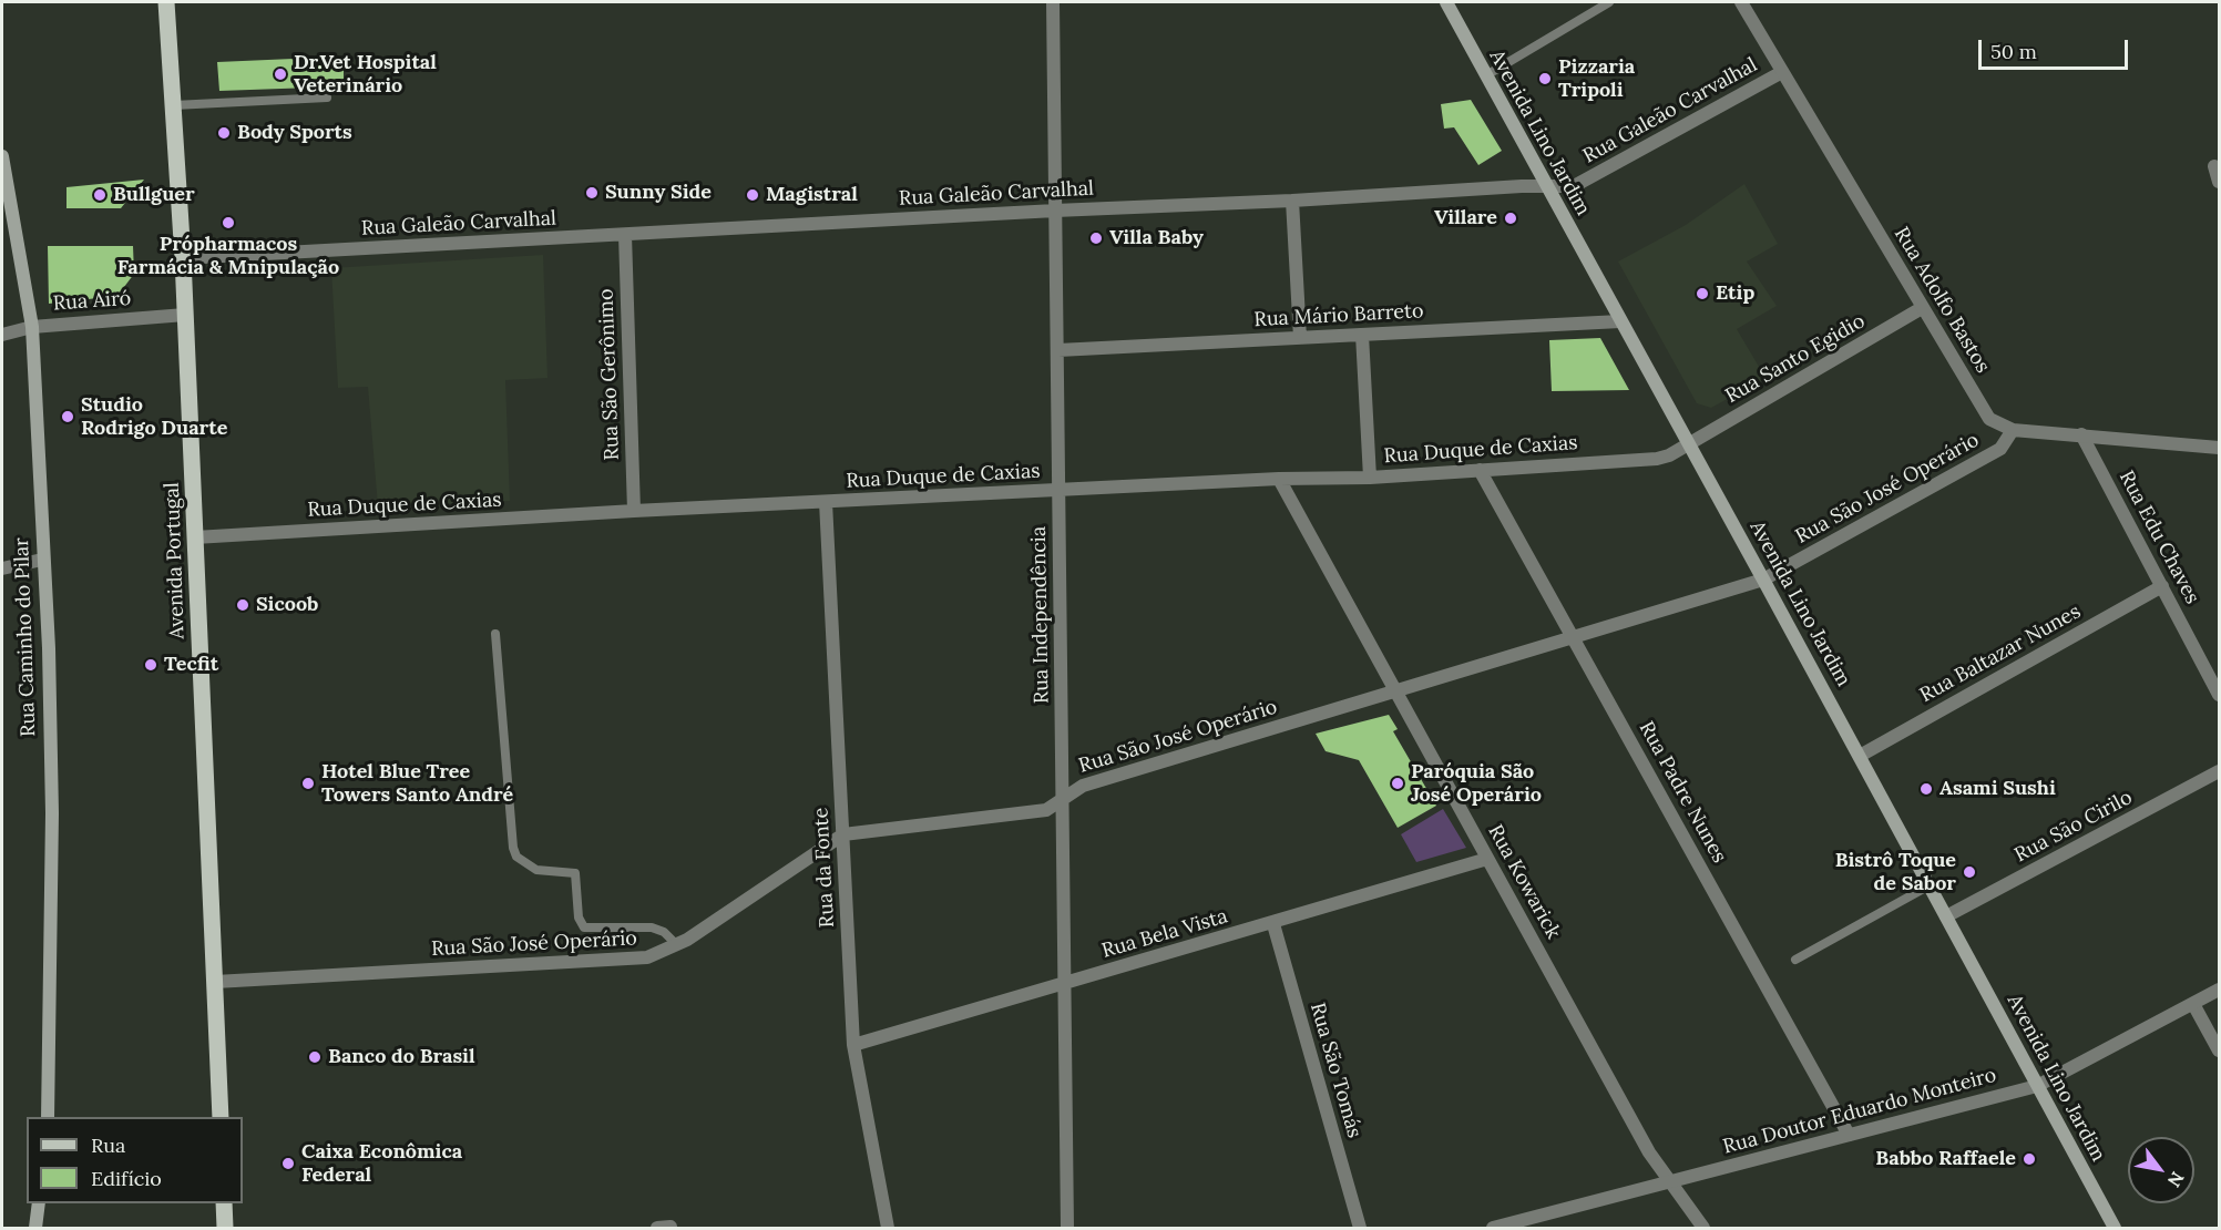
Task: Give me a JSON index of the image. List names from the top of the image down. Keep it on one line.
{"streets":{"main road":["Avenida Lino Jardim","Avenida Portugal","Rua Caminho do Pilar"],"street":["Rua Galeão Carvalhal","Rua Adolfo Bastos","Rua Airó","Rua Mário Barreto","Rua Santo Egidio","Rua São Gerônimo","Rua Duque de Caxias","Rua São José Operário","Rua Edu Chaves","Rua Independência","Rua Baltazar Nunes","Rua Padre Nunes","Rua São Cirilo","Rua da Fonte","Rua Kowarick","Rua Bela Vista","Rua São Tomás","Rua Doutor Eduardo Monteiro"]},"crossings":[["Rua Galeão Carvalhal","Avenida Lino Jardim"],["Rua Galeão Carvalhal","Rua Adolfo Bastos"],["Rua Galeão Carvalhal","Rua São Gerônimo"],["Rua Galeão Carvalhal","Avenida Portugal"],["Rua Galeão Carvalhal","Rua Independência"],["Avenida Lino Jardim","Rua Mário Barreto"],["Avenida Lino Jardim","Rua Santo Egidio"],["Avenida Lino Jardim","Rua Duque de Caxias"],["Avenida Lino Jardim","Rua São José Operário"],["Avenida Lino Jardim","Rua Baltazar Nunes"],["Avenida Lino Jardim","Rua São Cirilo"],["Avenida Lino Jardim","Rua Doutor Eduardo Monteiro"],["Rua Adolfo Bastos","Rua Santo Egidio"],["Rua Adolfo Bastos","Rua São José Operário"],["Rua Airó","Avenida Portugal"],["Rua Airó","Rua Caminho do Pilar"],["Rua Mário Barreto","Rua Independência"],["Rua Santo Egidio","Rua Duque de Caxias"],["Rua São Gerônimo","Rua Duque de Caxias"],["Rua Duque de Caxias","Avenida Portugal"],["Rua Duque de Caxias","Rua Independência"],["Rua Duque de Caxias","Rua Padre Nunes"],["Rua Duque de Caxias","Rua da Fonte"],["Rua Duque de Caxias","Rua Kowarick"],["Rua São José Operário","Avenida Portugal"],["Rua São José Operário","Rua Independência"],["Rua São José Operário","Rua Padre Nunes"],["Rua São José Operário","Rua da Fonte"],["Rua São José Operário","Rua Kowarick"],["Rua Edu Chaves","Rua Baltazar Nunes"],["Rua Independência","Rua Bela Vista"],["Rua Padre Nunes","Rua Doutor Eduardo Monteiro"],["Rua da Fonte","Rua Bela Vista"],["Rua Kowarick","Rua Bela Vista"],["Rua Kowarick","Rua Doutor Eduardo Monteiro"],["Rua Bela Vista","Rua São Tomás"]],"places":["Dr.Vet Hospital Veterinário","Pizzaria Tripoli","Body Sports","Sunny Side","Bullguer","Magistral","Villare","Própharmacos Farmácia & Mnipulação","Villa Baby","Etip","Studio Rodrigo Duarte","Sicoob","Tecfit","Hotel Blue Tree Towers Santo André","Paróquia São José Operário","Asami Sushi","Bistrô Toque de Sabor","Banco do Brasil","Babbo Raffaele","Caixa Econômica Federal"],"legend":["Rua","Edifício"],"scale_bar":"50 m","north":"bottom right"}
